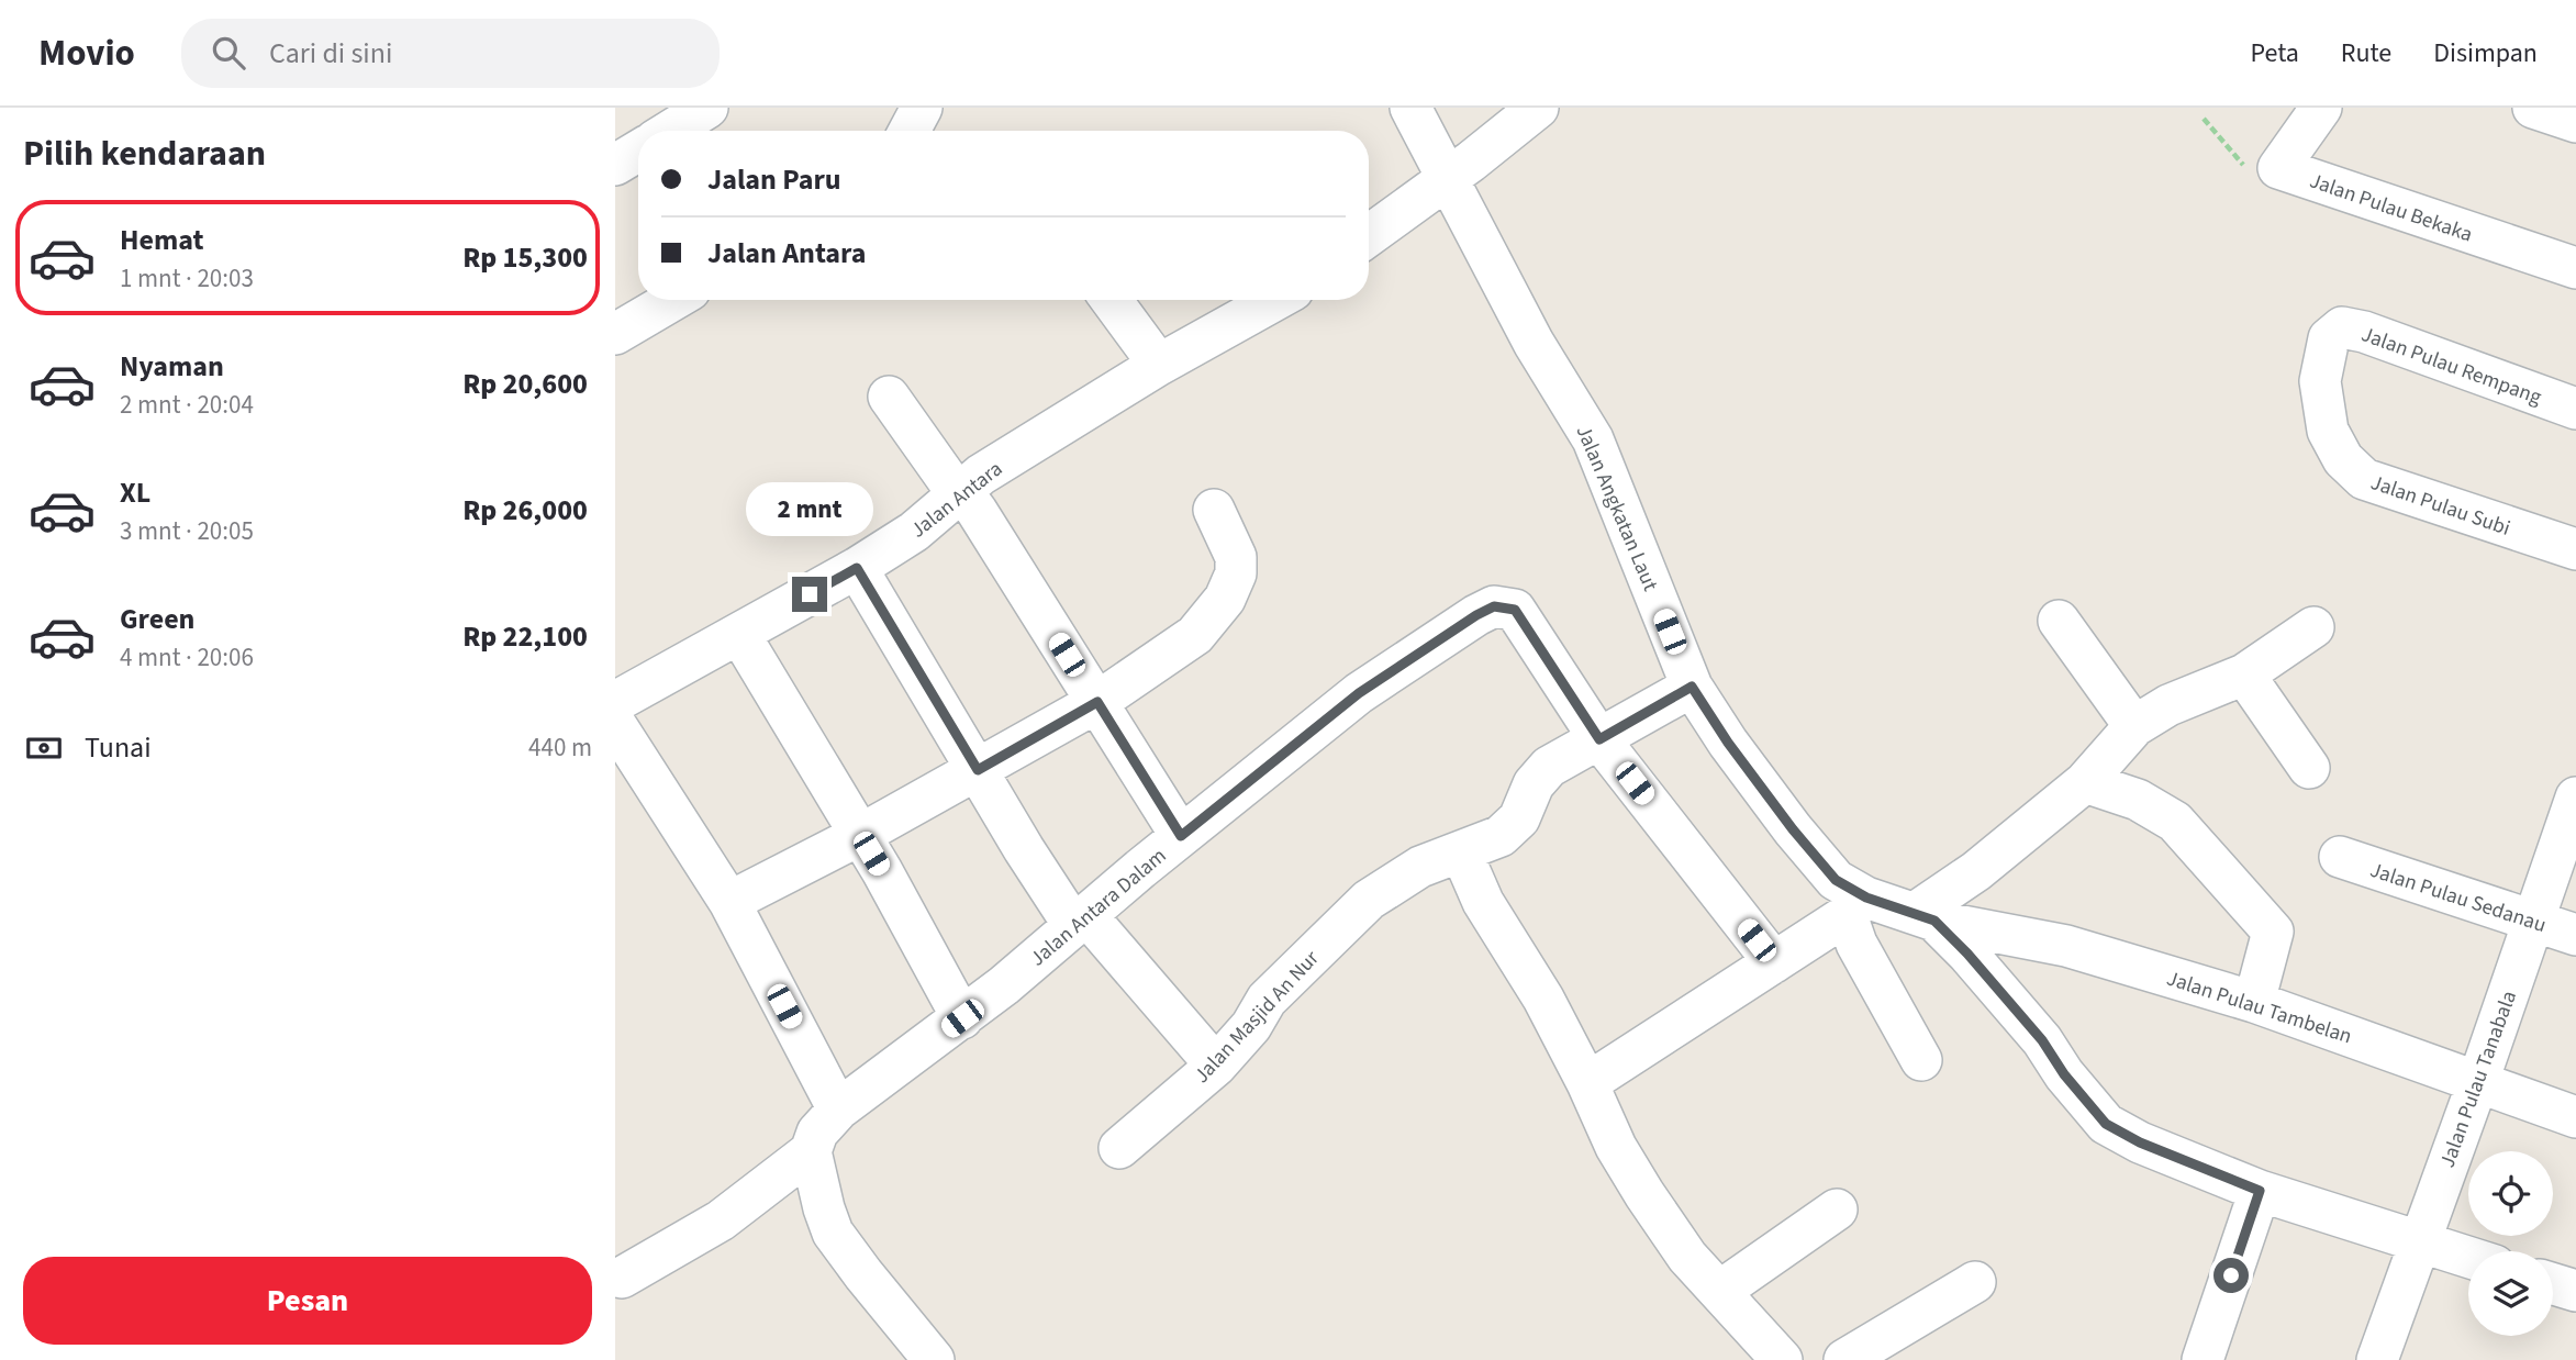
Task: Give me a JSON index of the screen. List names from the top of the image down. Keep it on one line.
{"streets":{"street":["Jalan Pulau Bekaka","Jalan Pulau Rempang","Jalan Antara","Jalan Pulau Subi","Jalan Angkatan Laut","Jalan Pulau Sedanau","Jalan Antara Dalam","Jalan Pulau Tambelan","Jalan Masjid An Nur","Jalan Pulau Tanabala"]},"crossings":[["Jalan Pulau Rempang","Jalan Pulau Subi"],["Jalan Angkatan Laut","Jalan Pulau Tambelan"],["Jalan Angkatan Laut","Jalan Masjid An Nur"],["Jalan Pulau Sedanau","Jalan Pulau Tanabala"],["Jalan Antara Dalam","Jalan Masjid An Nur"],["Jalan Pulau Tambelan","Jalan Pulau Tanabala"]],"page":{"header":"Movio","search":"Cari di sini","nav":["Peta","Rute","Disimpan"],"heading":"Pilih kendaraan","banner":["Jalan Paru","Jalan Antara"],"list":[{"name":"Hemat","note":"1 mnt · 20:03","value":"Rp 15,300"},{"name":"Nyaman","note":"2 mnt · 20:04","value":"Rp 20,600"},{"name":"XL","note":"3 mnt · 20:05","value":"Rp 26,000"},{"name":"Green","note":"4 mnt · 20:06","value":"Rp 22,100"}],"bubble":"2 mnt","pay":["Tunai","440 m"],"buttons":"Pesan"}}
